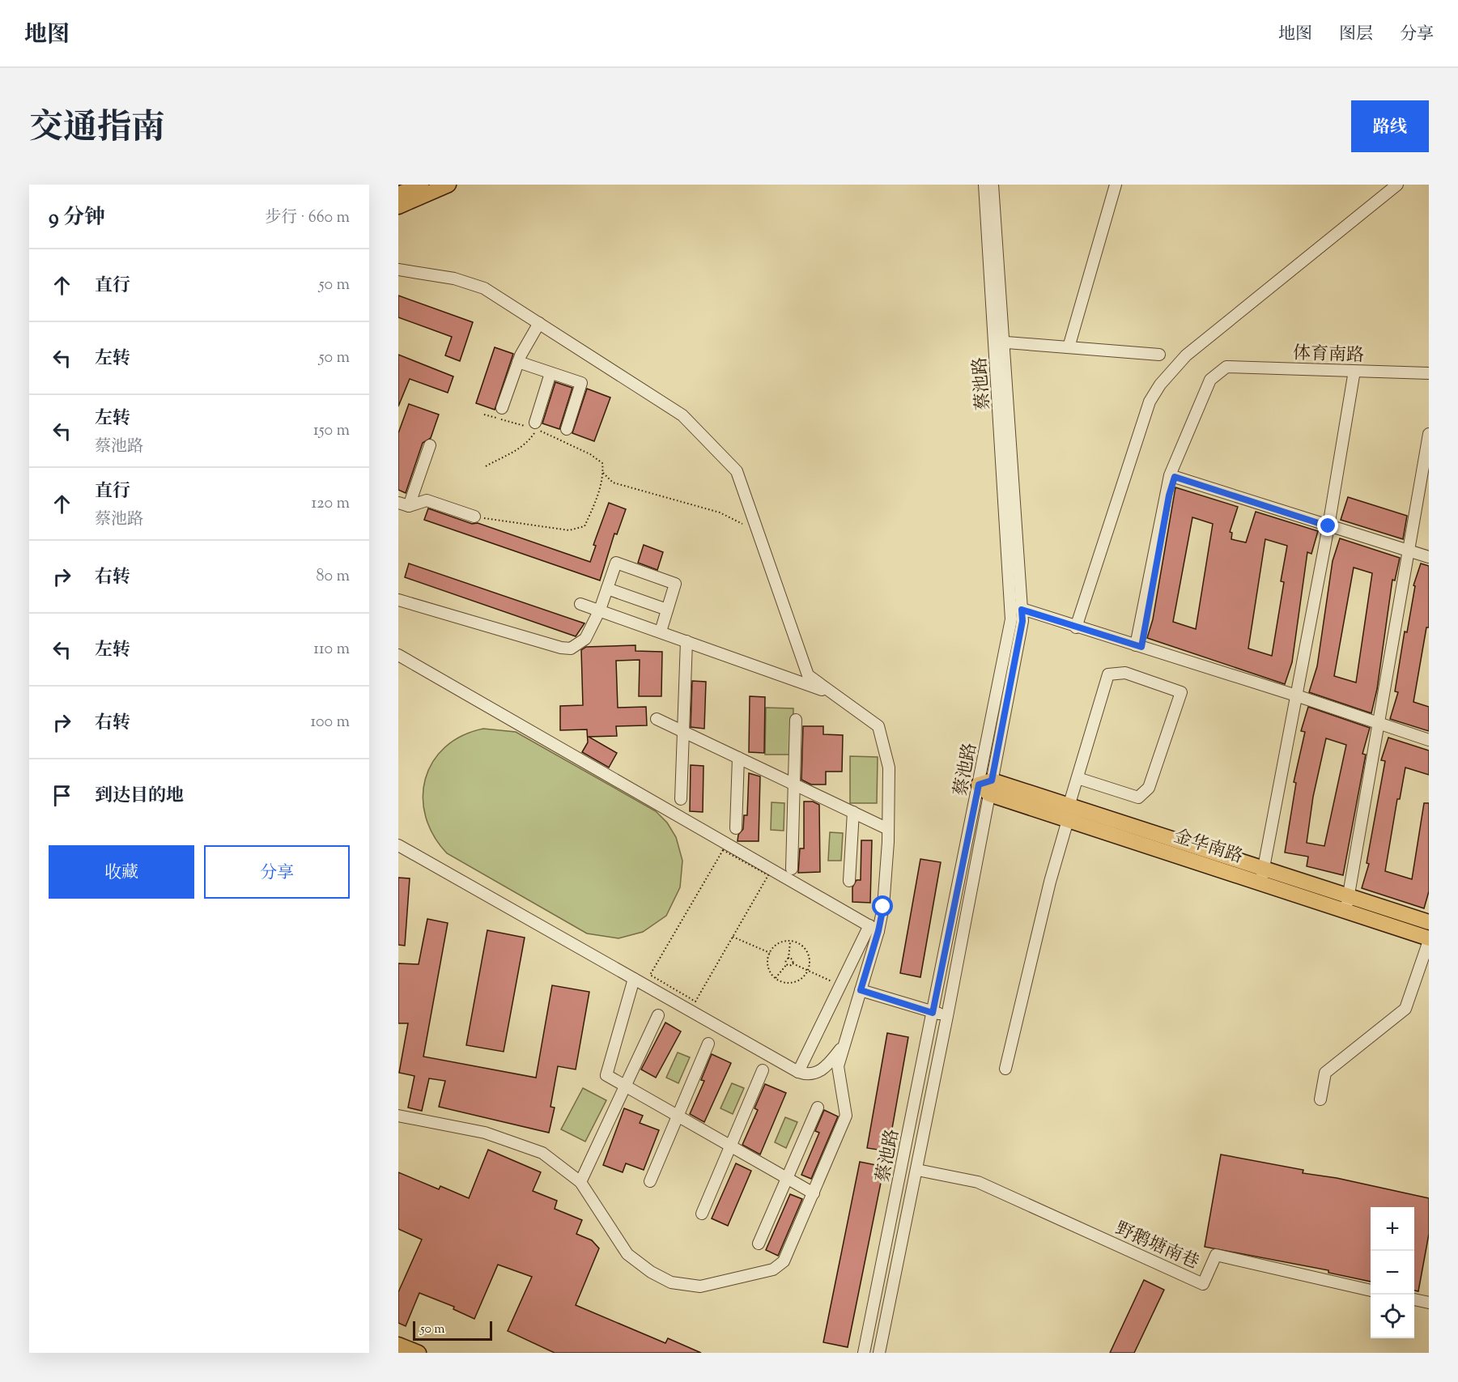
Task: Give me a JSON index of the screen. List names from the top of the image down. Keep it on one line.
{"streets":{"main road":["金华南路"],"street":["体育南路","蔡池路","野鹅塘南巷"]},"crossings":[["蔡池路","金华南路"],["蔡池路","野鹅塘南巷"]],"scale_bar":"50 m","page":{"header":"地图","nav":["地图","图层","分享"],"title":"交通指南","buttons":["路线",["收藏","分享"]],"heading":["9 分钟","步行 · 660 m"],"list":[["直行","50 m"],["左转","50 m"],["左转","蔡池路","150 m"],["直行","蔡池路","120 m"],["右转","80 m"],["左转","110 m"],["右转","100 m"],"到达目的地"],"map_buttons":["+","−"],"scale":"50 m"}}
